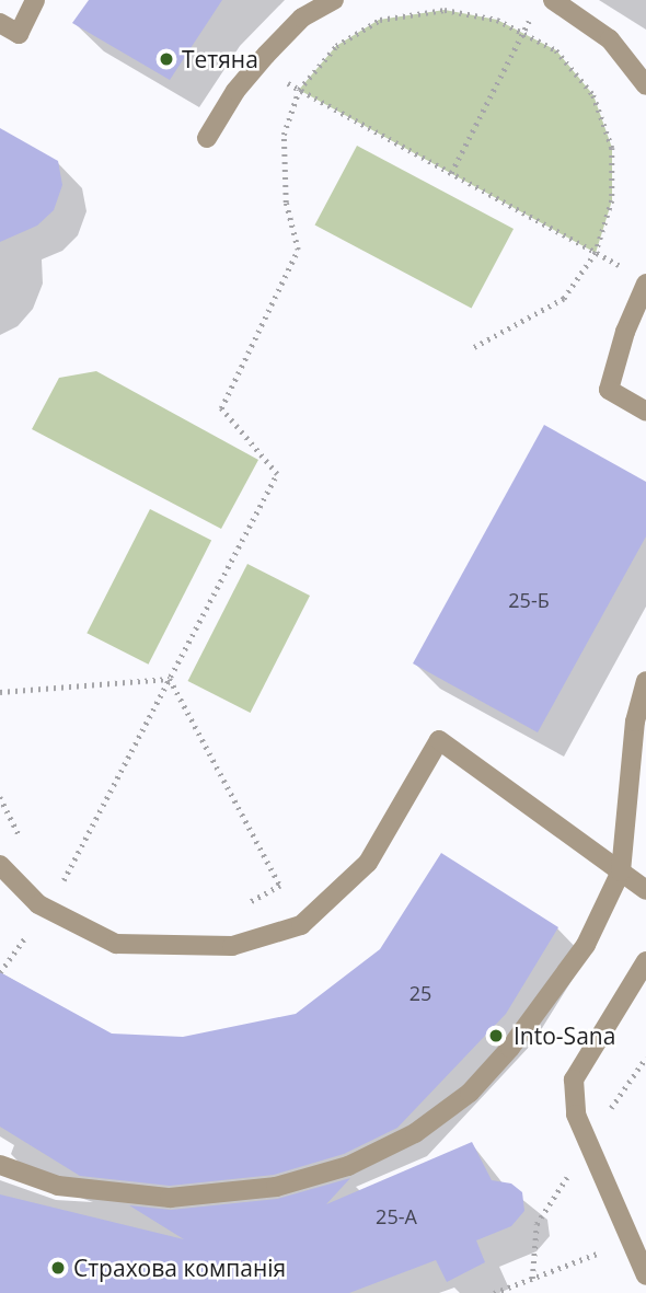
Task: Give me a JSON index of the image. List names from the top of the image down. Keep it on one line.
{"places":["Тетяна","Into-Sana","Страхова компанія"],"house_numbers":["25-Б","25","25-А"]}
